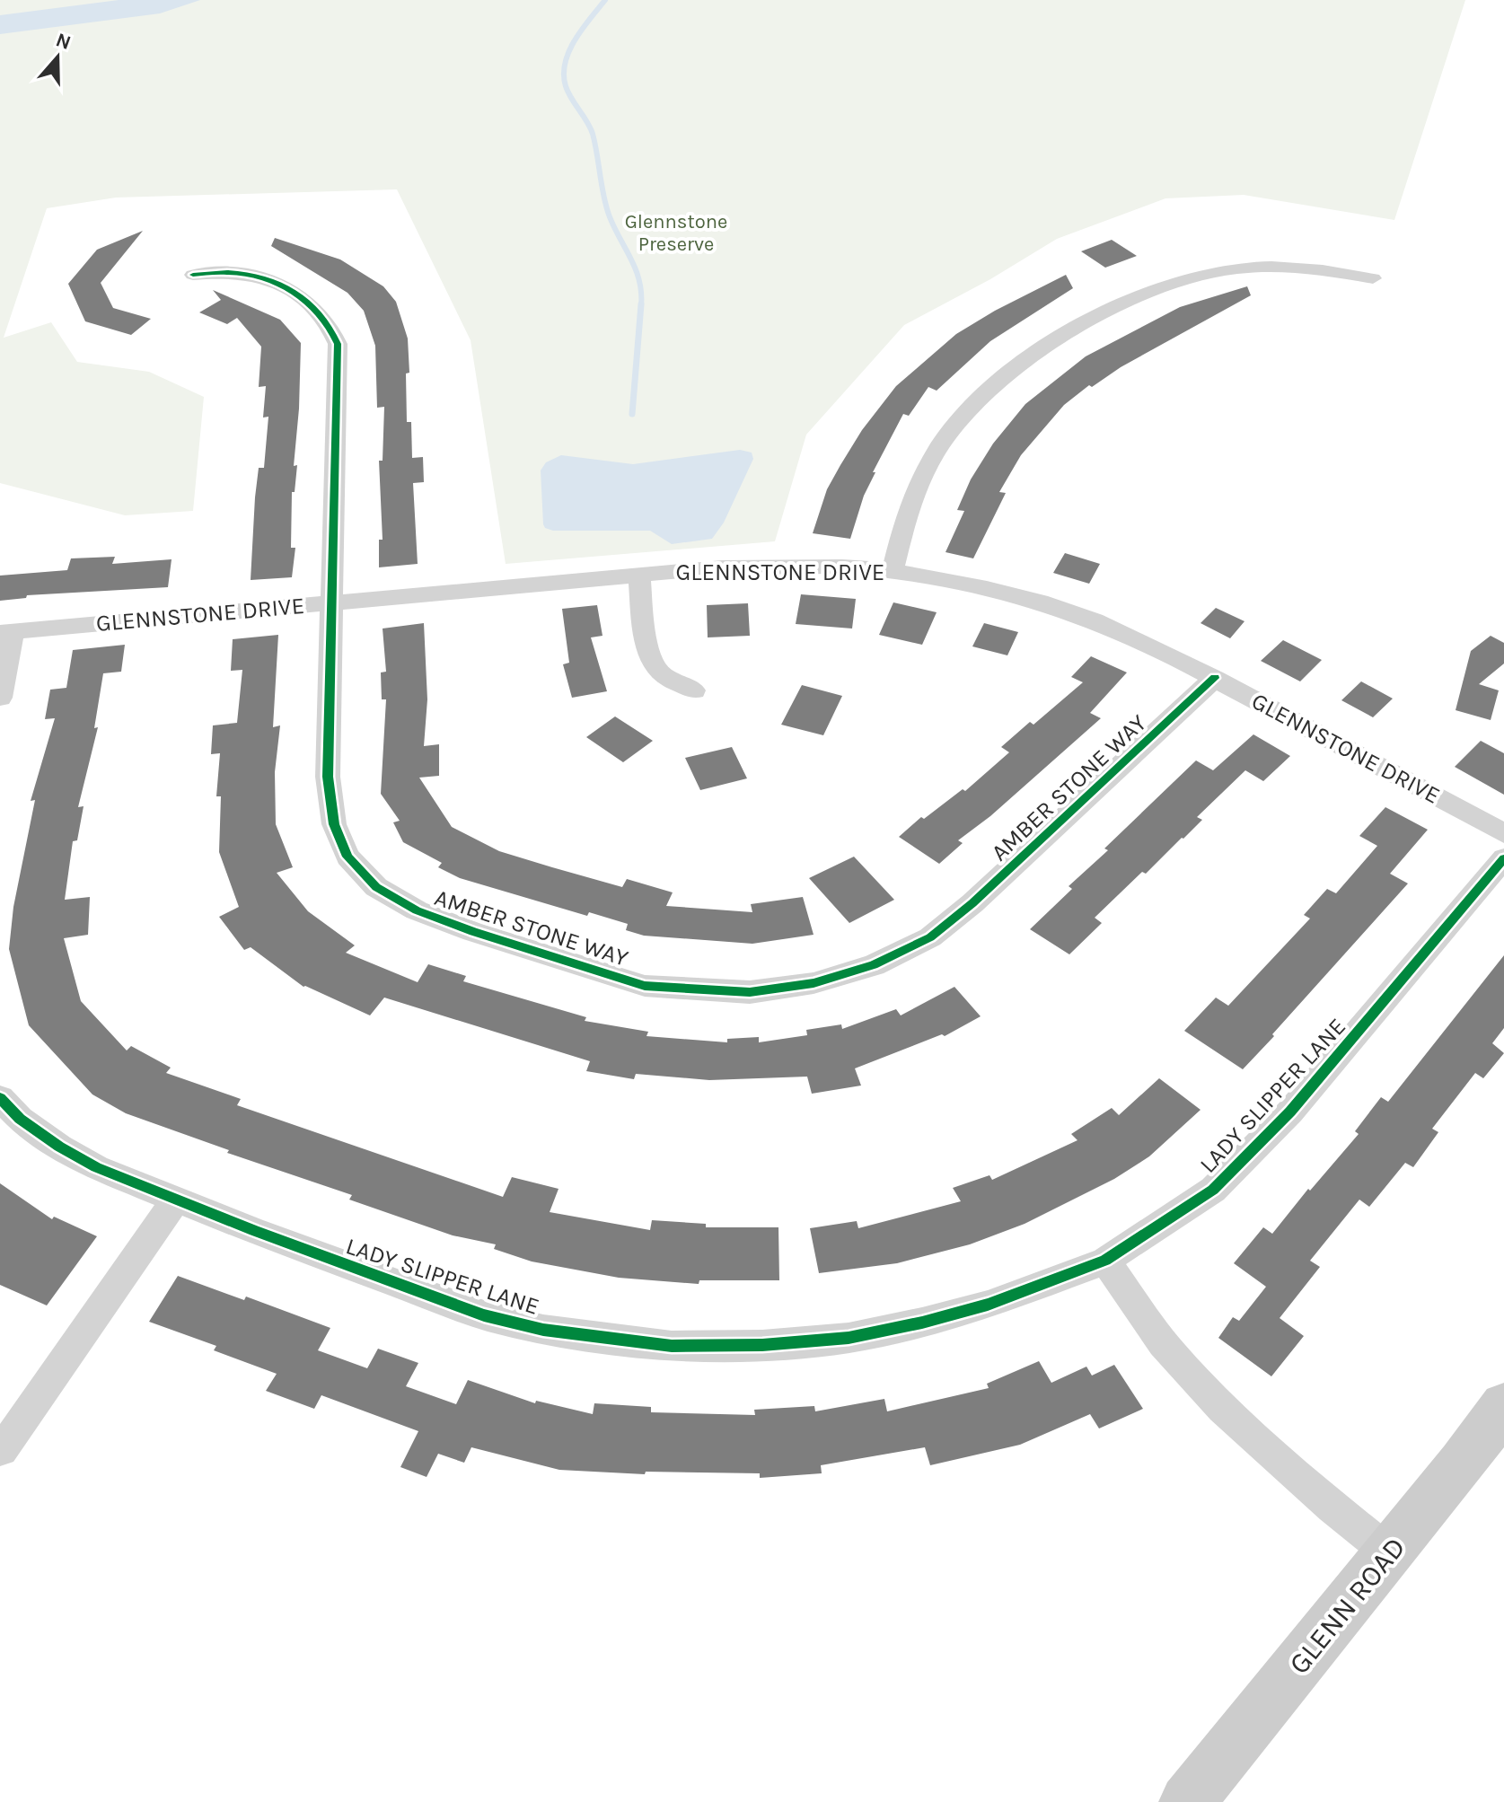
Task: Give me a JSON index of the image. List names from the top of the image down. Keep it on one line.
{"streets":{"street":["GLENNSTONE DRIVE","AMBER STONE WAY","LADY SLIPPER LANE","GLENN ROAD"]},"crossings":[["GLENNSTONE DRIVE","AMBER STONE WAY"]],"parks":["Glennstone Preserve"],"north":"top"}
